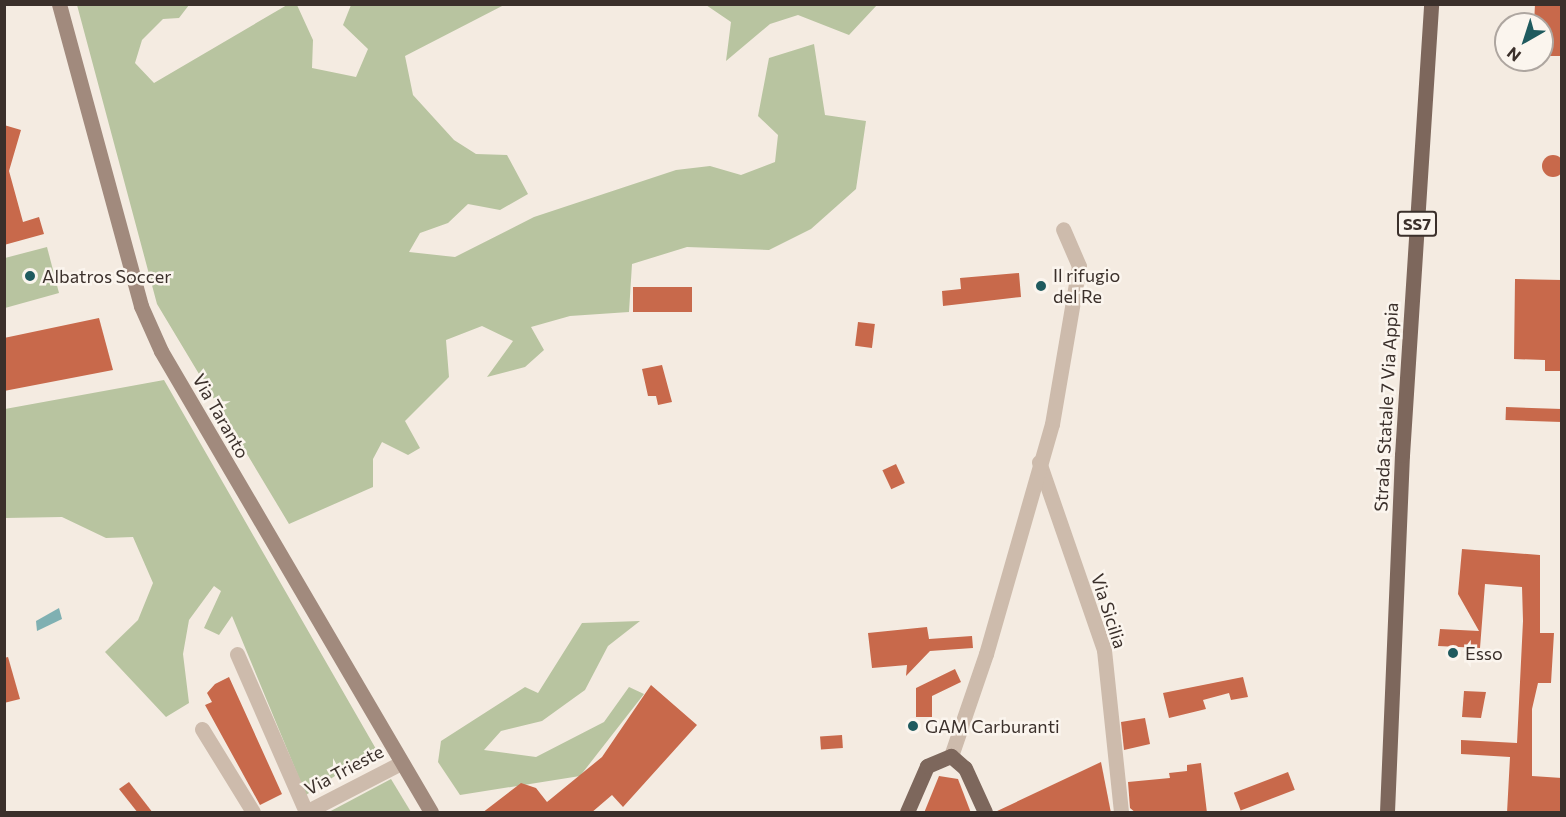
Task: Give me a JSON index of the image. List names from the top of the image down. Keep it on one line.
{"streets":{"main road":["SS7","Strada Statale 7 Via Appia"],"street":["Via Taranto","Via Sicilia","Via Trieste"]},"crossings":[["Via Taranto","Via Trieste"]],"places":["Albatros Soccer","Il rifugio del Re","Esso","GAM Carburanti"],"north":"bottom left"}
